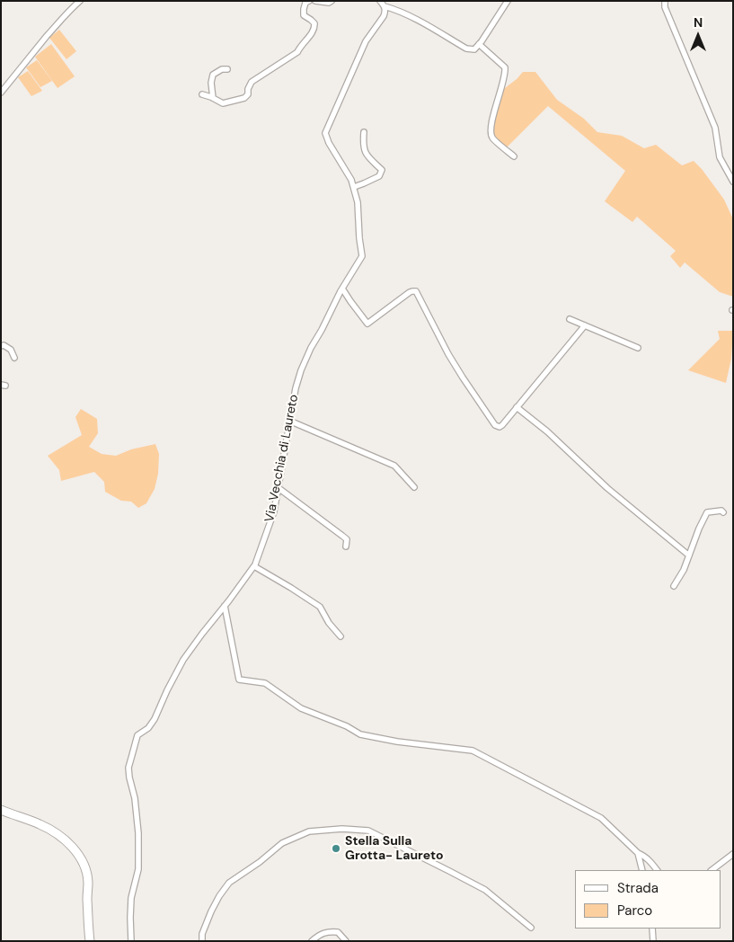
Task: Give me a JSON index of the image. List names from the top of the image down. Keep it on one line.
{"streets":{"street":["Via Vecchia di Laureto"]},"places":["Stella Sulla Grotta- Laureto"],"legend":["Strada","Parco"],"north":"top"}
